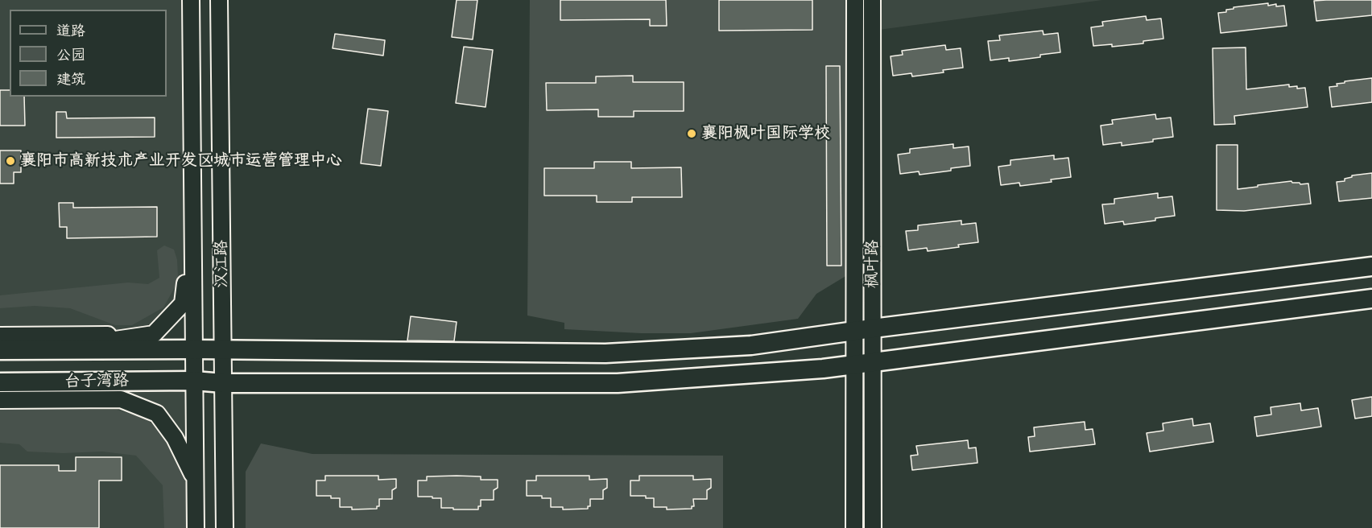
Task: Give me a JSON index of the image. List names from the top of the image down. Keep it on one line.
{"streets":{"main road":["台子湾路"],"street":["汉江路","枫叶路"]},"crossings":[["汉江路","台子湾路"],["枫叶路","台子湾路"]],"places":["襄阳枫叶国际学校","襄阳市高新技术产业开发区城市运营管理中心"],"legend":["道路","公园","建筑"]}
